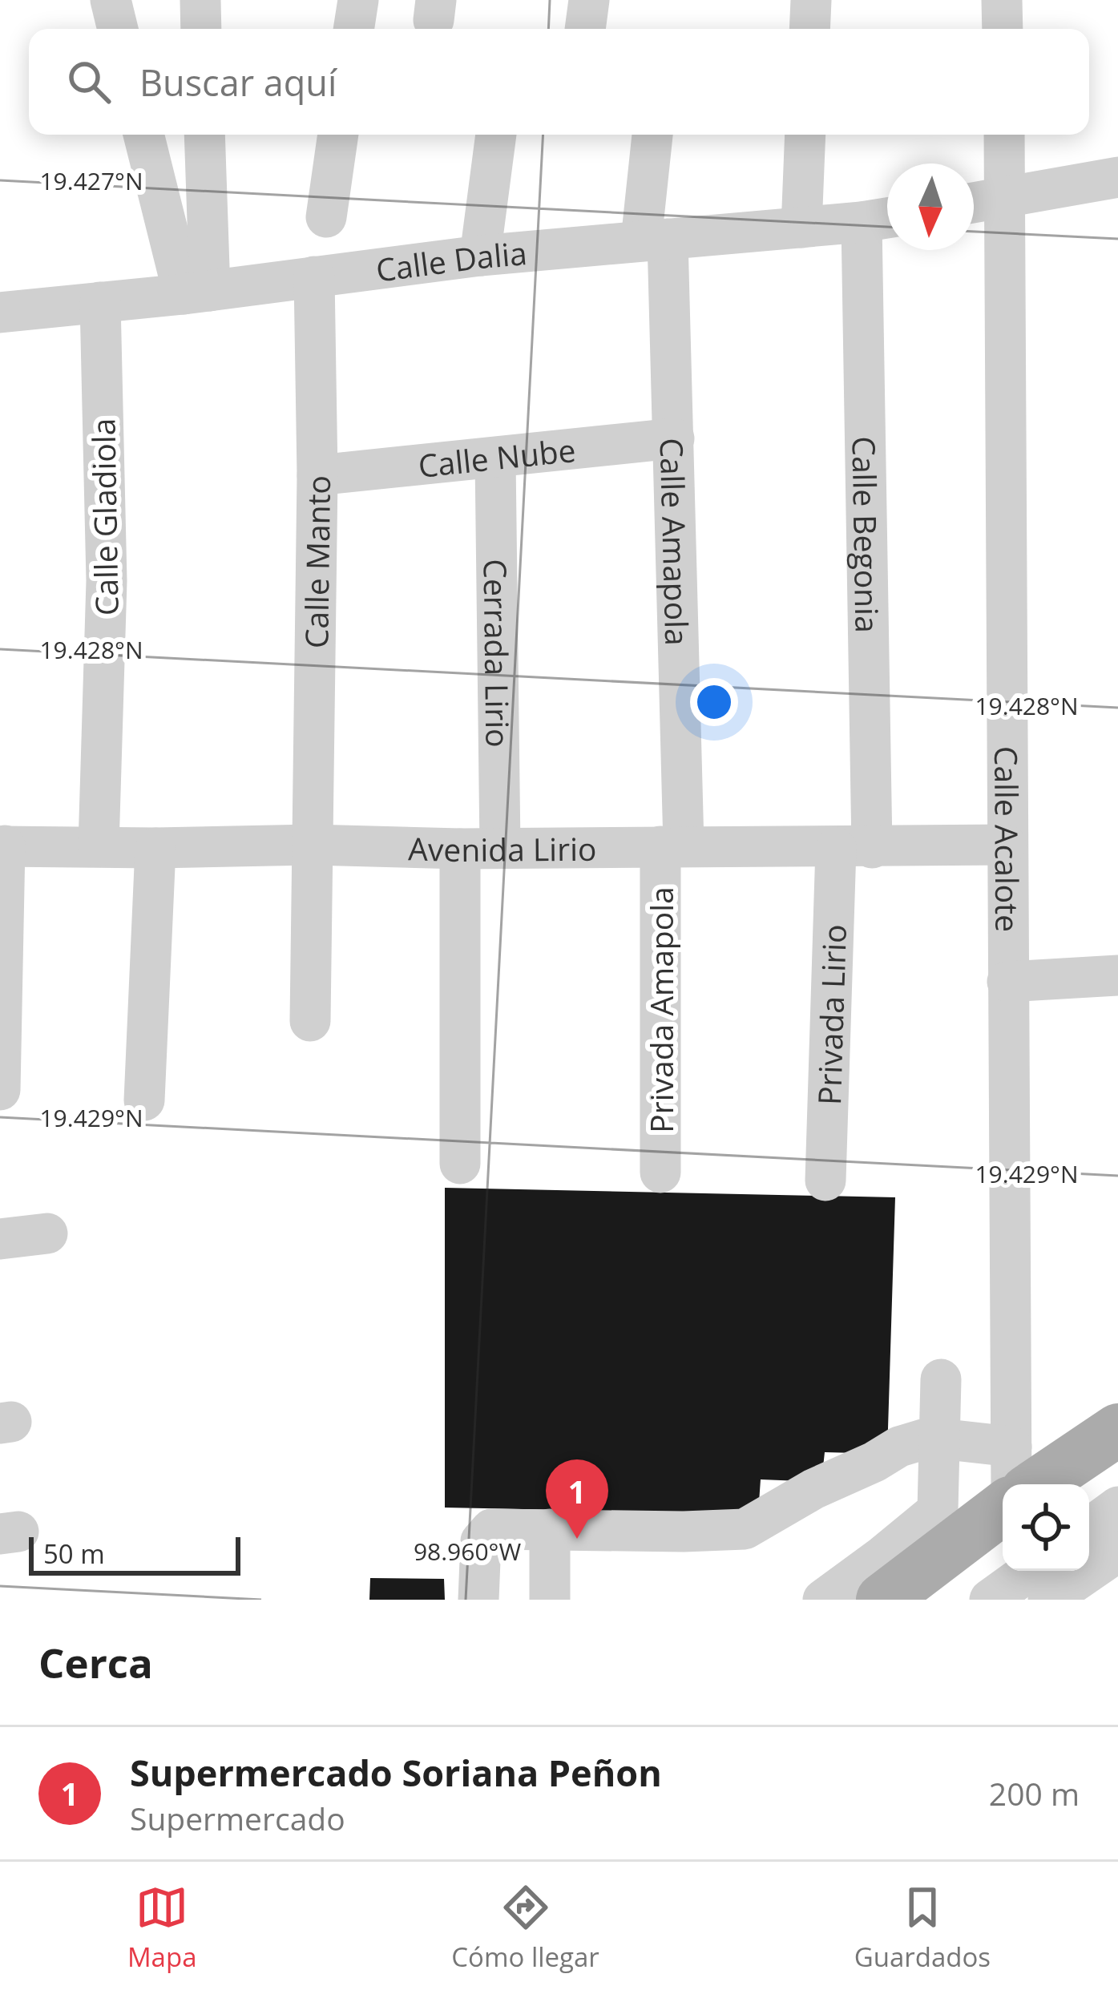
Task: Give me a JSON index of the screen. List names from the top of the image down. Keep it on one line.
{"streets":{"street":["Calle Dalia","Calle Nube","Calle Gladiola","Calle Begonia","Calle Amapola","Calle Manto","Cerrada Lirio","Calle Acalote","Avenida Lirio","Privada Amapola","Privada Lirio"]},"crossings":[["Calle Dalia","Calle Gladiola"],["Calle Dalia","Calle Begonia"],["Calle Dalia","Calle Amapola"],["Calle Dalia","Calle Manto"],["Calle Nube","Calle Amapola"],["Calle Nube","Calle Manto"],["Calle Nube","Cerrada Lirio"],["Calle Gladiola","Avenida Lirio"],["Calle Begonia","Avenida Lirio"],["Calle Begonia","Privada Lirio"],["Calle Amapola","Avenida Lirio"],["Calle Amapola","Privada Amapola"],["Calle Manto","Avenida Lirio"],["Cerrada Lirio","Avenida Lirio"],["Calle Acalote","Avenida Lirio"],["Avenida Lirio","Privada Amapola"],["Avenida Lirio","Privada Lirio"]],"scale_bar":"50 m","north":"bottom","page":{"search":"Buscar aquí","pins":"1","scale":"50 m","heading":"Cerca","list":[{"mark":"1","name":"Supermercado Soriana Peñon","note":"Supermercado","value":"200 m"}],"nav":["Mapa","Cómo llegar","Guardados"]},"coordinates":["19.427°N","19.428°N","19.429°N","98.960°W"]}
